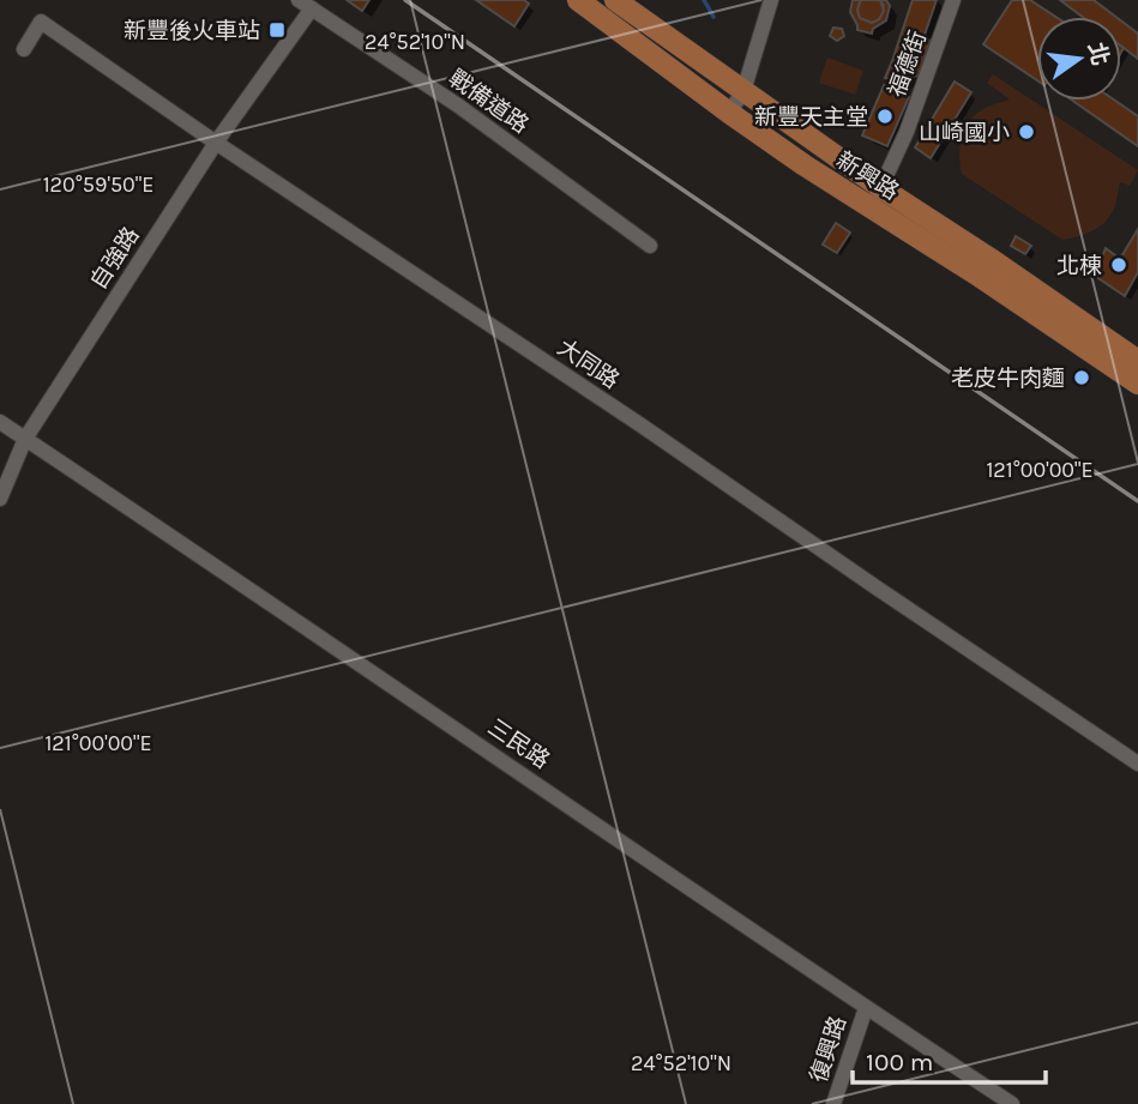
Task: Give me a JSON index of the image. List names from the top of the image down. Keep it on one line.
{"streets":{"main road":["新興路"],"street":["福德街","戰備道路","自強路","大同路","三民路","復興路"]},"crossings":[["福德街","新興路"],["戰備道路","自強路"],["自強路","大同路"],["自強路","三民路"],["三民路","復興路"]],"places":{"transit":["新豐後火車站"],"other":["新豐天主堂","山崎國小","北棟","老皮牛肉麵"]},"scale_bar":"100 m","north":"right","coordinates":["24°52'10\"N","120°59'50\"E","121°00'00\"E"]}
